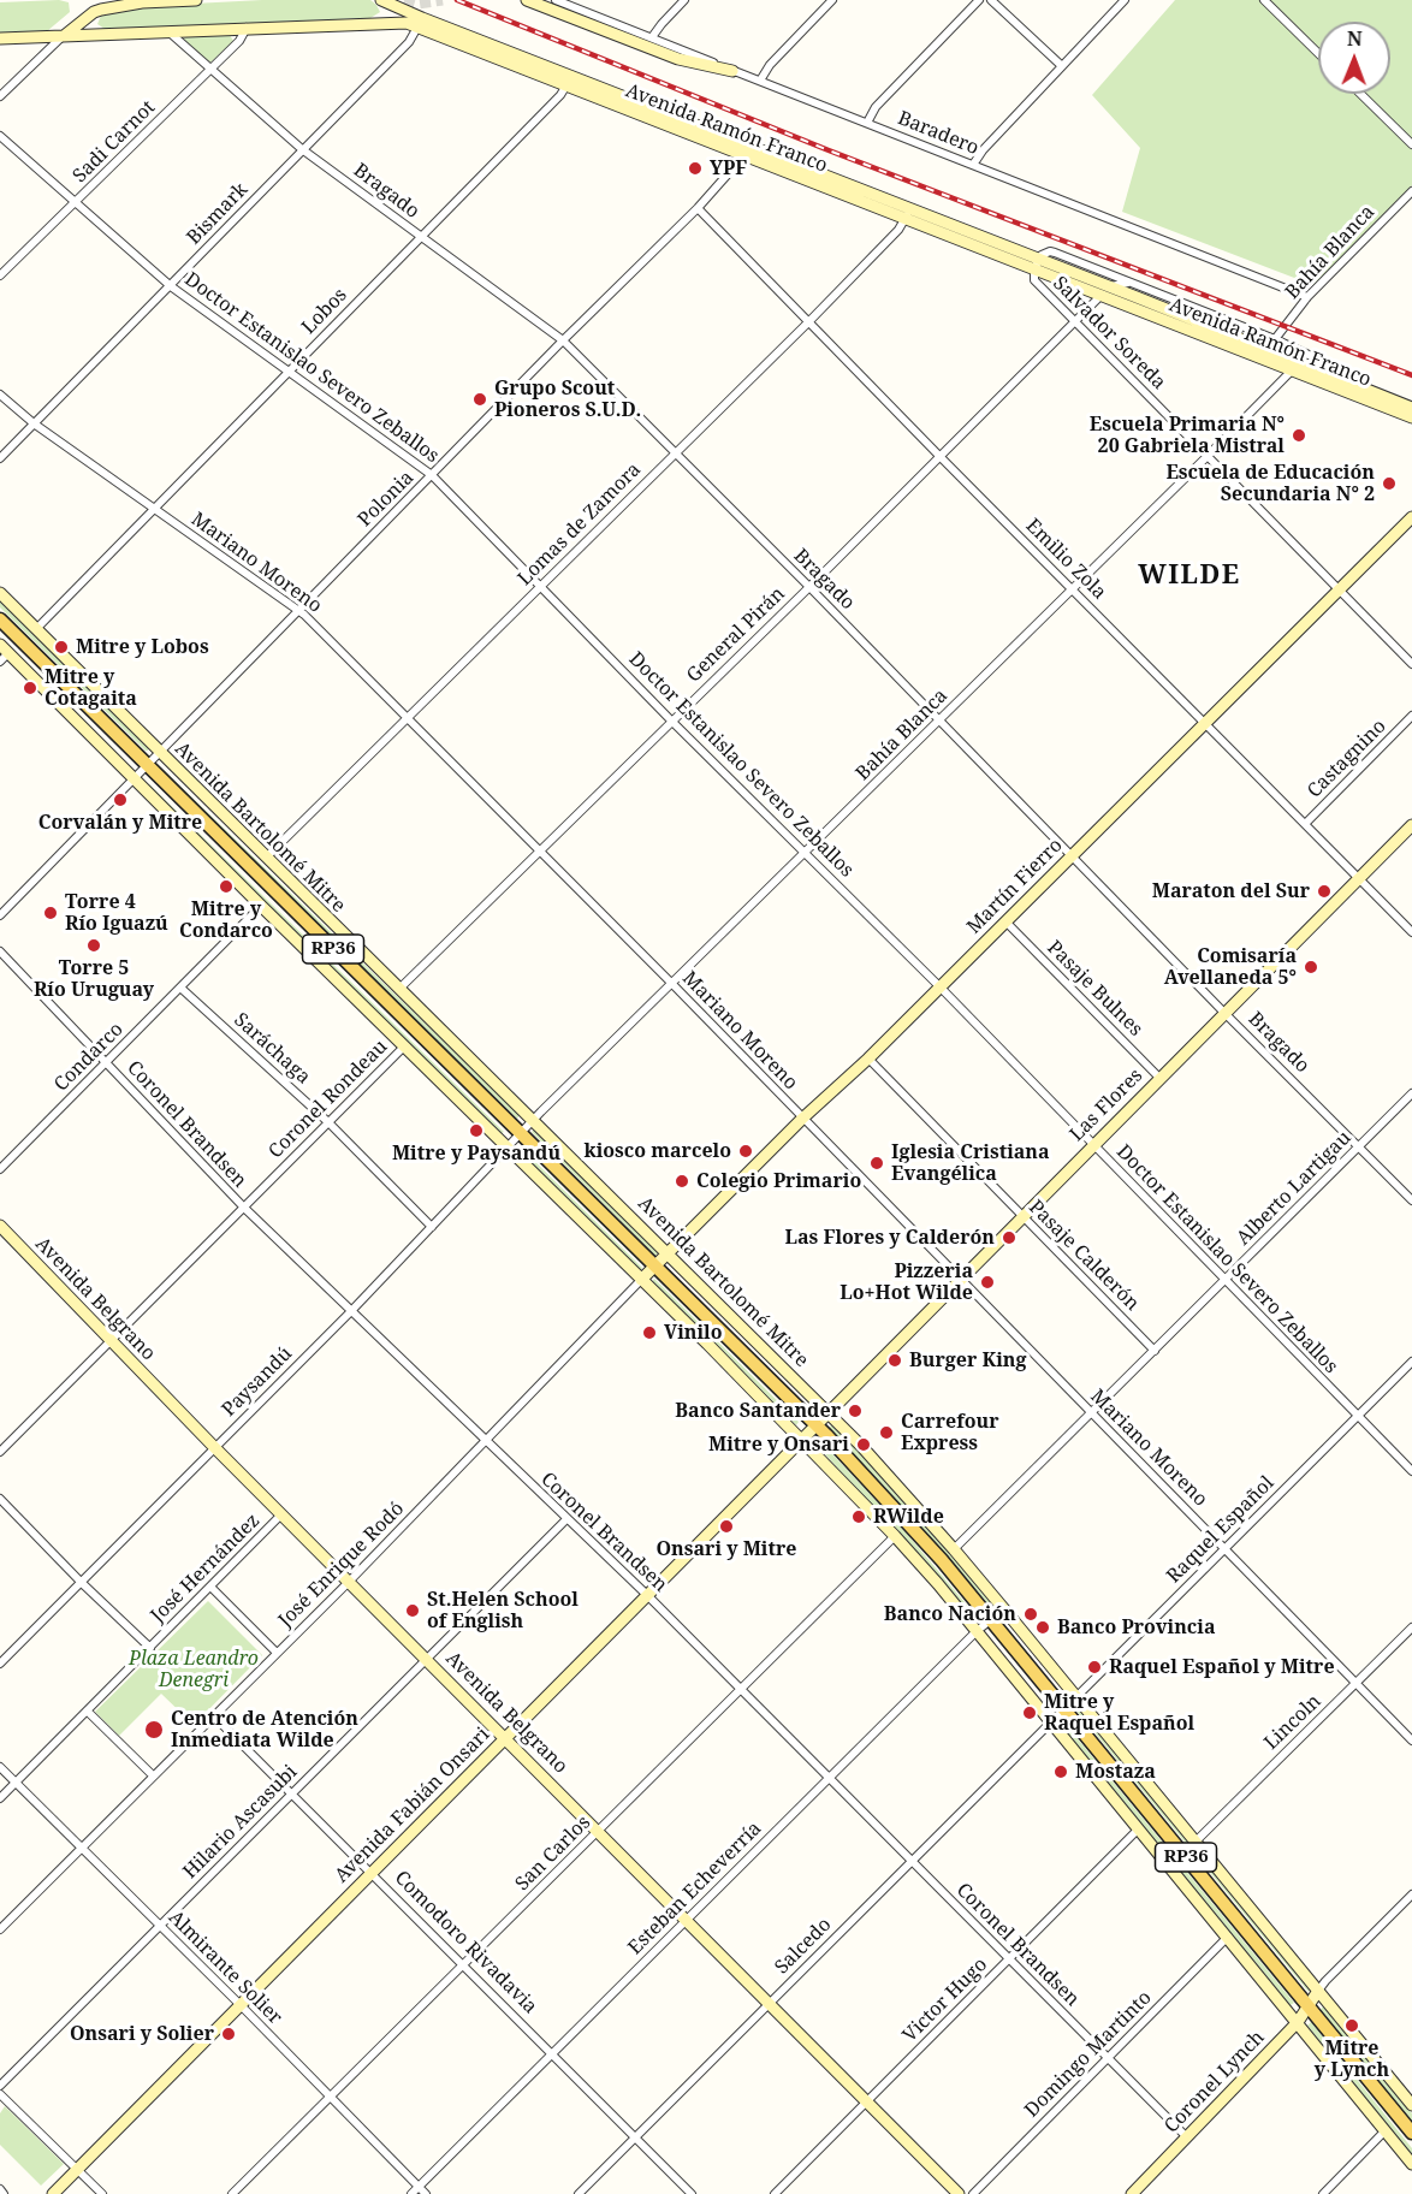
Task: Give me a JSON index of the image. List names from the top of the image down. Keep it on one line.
{"streets":{"main road":["Avenida Bartolomé Mitre","RP36"],"street":["Avenida Ramón Franco","Baradero","Sadi Carnot","Bragado","Bismark","Bahía Blanca","Lobos","Salvador Soreda","Doctor Estanislao Severo Zeballos","Polonia","Lomas de Zamora","Emilio Zola","Mariano Moreno","General Pirán","Castagnino","Martín Fierro","Pasaje Bulnes","Saráchaga","Condarco","Coronel Rondeau","Las Flores","Coronel Brandsen","Alberto Lartigau","Pasaje Calderón","Avenida Belgrano","Paysandú","Raquel Español","José Enrique Rodó","José Hernández","Lincoln","Avenida Fabián Onsari","Hilario Ascasubi","San Carlos","Esteban Echeverría","Comodoro Rivadavia","Salcedo","Almirante Solier","Victor Hugo","Domingo Martinto","Coronel Lynch"]},"crossings":[["Avenida Ramón Franco","Sadi Carnot"],["Avenida Ramón Franco","Bragado"],["Avenida Ramón Franco","Bismark"],["Avenida Ramón Franco","Bahía Blanca"],["Avenida Ramón Franco","Lobos"],["Avenida Ramón Franco","Salvador Soreda"],["Avenida Ramón Franco","Polonia"],["Avenida Ramón Franco","Lomas de Zamora"],["Avenida Ramón Franco","General Pirán"],["Baradero","Bahía Blanca"],["Sadi Carnot","Bragado"],["Sadi Carnot","Doctor Estanislao Severo Zeballos"],["Bragado","Bismark"],["Bragado","Bahía Blanca"],["Bragado","Lobos"],["Bragado","Polonia"],["Bragado","Lomas de Zamora"],["Bragado","General Pirán"],["Bragado","Martín Fierro"],["Bragado","Las Flores"],["Bragado","Alberto Lartigau"],["Bismark","Doctor Estanislao Severo Zeballos"],["Bismark","Mariano Moreno"],["Bahía Blanca","Salvador Soreda"],["Bahía Blanca","Doctor Estanislao Severo Zeballos"],["Bahía Blanca","Emilio Zola"],["Bahía Blanca","Mariano Moreno"],["Bahía Blanca","Avenida Bartolomé Mitre"],["Bahía Blanca","Paysandú"],["Lobos","Doctor Estanislao Severo Zeballos"],["Lobos","Mariano Moreno"],["Lobos","Avenida Bartolomé Mitre"],["Salvador Soreda","General Pirán"],["Salvador Soreda","Martín Fierro"],["Doctor Estanislao Severo Zeballos","Polonia"],["Doctor Estanislao Severo Zeballos","Lomas de Zamora"],["Doctor Estanislao Severo Zeballos","General Pirán"],["Doctor Estanislao Severo Zeballos","Martín Fierro"],["Doctor Estanislao Severo Zeballos","Las Flores"],["Doctor Estanislao Severo Zeballos","Alberto Lartigau"],["Doctor Estanislao Severo Zeballos","Raquel Español"],["Polonia","Emilio Zola"],["Polonia","Mariano Moreno"],["Polonia","Avenida Bartolomé Mitre"],["Lomas de Zamora","Emilio Zola"],["Lomas de Zamora","Mariano Moreno"],["Lomas de Zamora","Avenida Bartolomé Mitre"],["Emilio Zola","General Pirán"],["Emilio Zola","Castagnino"],["Emilio Zola","Martín Fierro"],["Emilio Zola","Las Flores"],["Mariano Moreno","General Pirán"],["Mariano Moreno","Martín Fierro"],["Mariano Moreno","Las Flores"],["Mariano Moreno","Alberto Lartigau"],["Mariano Moreno","Raquel Español"],["Mariano Moreno","Lincoln"],["General Pirán","Avenida Bartolomé Mitre"],["Avenida Bartolomé Mitre","Martín Fierro"],["Avenida Bartolomé Mitre","Las Flores"],["Avenida Bartolomé Mitre","Alberto Lartigau"],["Avenida Bartolomé Mitre","Paysandú"],["Avenida Bartolomé Mitre","Raquel Español"],["Avenida Bartolomé Mitre","Lincoln"],["Avenida Bartolomé Mitre","Avenida Fabián Onsari"],["Avenida Bartolomé Mitre","Esteban Echeverría"],["Avenida Bartolomé Mitre","Coronel Lynch"],["Martín Fierro","Pasaje Bulnes"],["Martín Fierro","Pasaje Calderón"],["Martín Fierro","José Enrique Rodó"],["Pasaje Bulnes","Las Flores"],["Saráchaga","Condarco"],["Saráchaga","Coronel Rondeau"],["Saráchaga","Paysandú"],["Condarco","Coronel Brandsen"],["Coronel Rondeau","Coronel Brandsen"],["Coronel Rondeau","Avenida Belgrano"],["Las Flores","Pasaje Calderón"],["Las Flores","Avenida Fabián Onsari"],["Coronel Brandsen","Paysandú"],["Coronel Brandsen","José Enrique Rodó"],["Coronel Brandsen","Avenida Fabián Onsari"],["Coronel Brandsen","Hilario Ascasubi"],["Coronel Brandsen","San Carlos"],["Coronel Brandsen","Esteban Echeverría"],["Coronel Brandsen","Salcedo"],["Coronel Brandsen","Victor Hugo"],["Coronel Brandsen","Domingo Martinto"],["Coronel Brandsen","Coronel Lynch"],["Alberto Lartigau","Pasaje Calderón"],["Avenida Belgrano","Paysandú"],["Avenida Belgrano","José Enrique Rodó"],["Avenida Belgrano","José Hernández"],["Avenida Belgrano","Avenida Fabián Onsari"],["Avenida Belgrano","Hilario Ascasubi"],["Avenida Belgrano","San Carlos"],["Avenida Belgrano","Esteban Echeverría"],["Avenida Belgrano","Salcedo"],["Avenida Belgrano","Victor Hugo"],["Raquel Español","Salcedo"],["José Enrique Rodó","Comodoro Rivadavia"],["José Enrique Rodó","Almirante Solier"],["José Hernández","Almirante Solier"],["Avenida Fabián Onsari","Comodoro Rivadavia"],["Avenida Fabián Onsari","Almirante Solier"],["Hilario Ascasubi","Comodoro Rivadavia"],["Hilario Ascasubi","Almirante Solier"],["San Carlos","Comodoro Rivadavia"],["San Carlos","Almirante Solier"],["Esteban Echeverría","Comodoro Rivadavia"],["Esteban Echeverría","Almirante Solier"],["Comodoro Rivadavia","Salcedo"]],"districts":["WILDE"],"parks":["Plaza Leandro Denegri"],"places":["YPF","Grupo Scout Pioneros S.U.D.","Escuela Primaria N° 20 Gabriela Mistral","Escuela de Educación Secundaria N° 2","Mitre y Lobos","Mitre y Cotagaita","Corvalán y Mitre","Mitre y Condarco","Maraton del Sur","Torre 4 Río Iguazú","Torre 5 Río Uruguay","Comisaría Avellaneda 5°","Mitre y Paysandú","kiosco marcelo","Iglesia Cristiana Evangélica","Colegio Primario","Las Flores y Calderón","Pizzeria Lo+Hot Wilde","Vinilo","Burger King","Banco Santander","Carrefour Express","Mitre y Onsari","RWilde","Onsari y Mitre","St.Helen School of English","Banco Nación","Banco Provincia","Raquel Español y Mitre","Mitre y Raquel Español","Centro de Atención Inmediata Wilde","Mostaza","Mitre y Lynch","Onsari y Solier"],"north":"top"}
